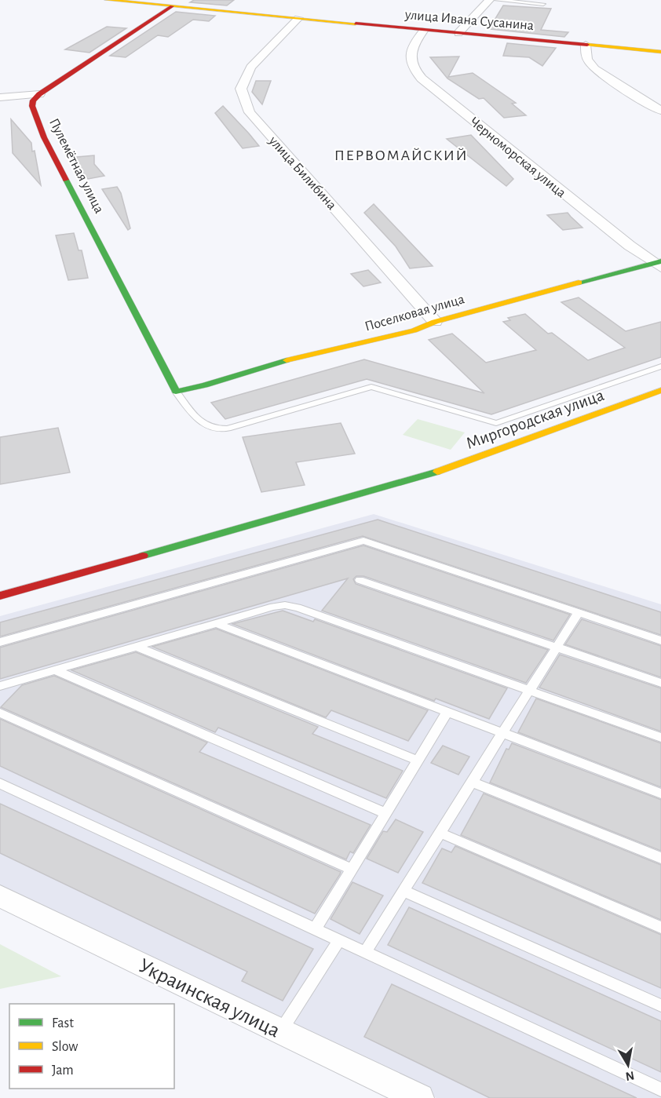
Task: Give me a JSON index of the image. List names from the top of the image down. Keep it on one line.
{"streets":{"street":["улица Ивана Сусанина","Черноморская улица","Пулемётная улица","улица Билибина","Поселковая улица","Миргородская улица","Украинская улица"]},"crossings":[["улица Ивана Сусанина","Черноморская улица"],["улица Ивана Сусанина","улица Билибина"],["Черноморская улица","Поселковая улица"],["Пулемётная улица","Поселковая улица"],["улица Билибина","Поселковая улица"]],"districts":["ПЕРВОМАЙСКИЙ"],"legend":["Fast","Slow","Jam"],"north":"bottom"}
